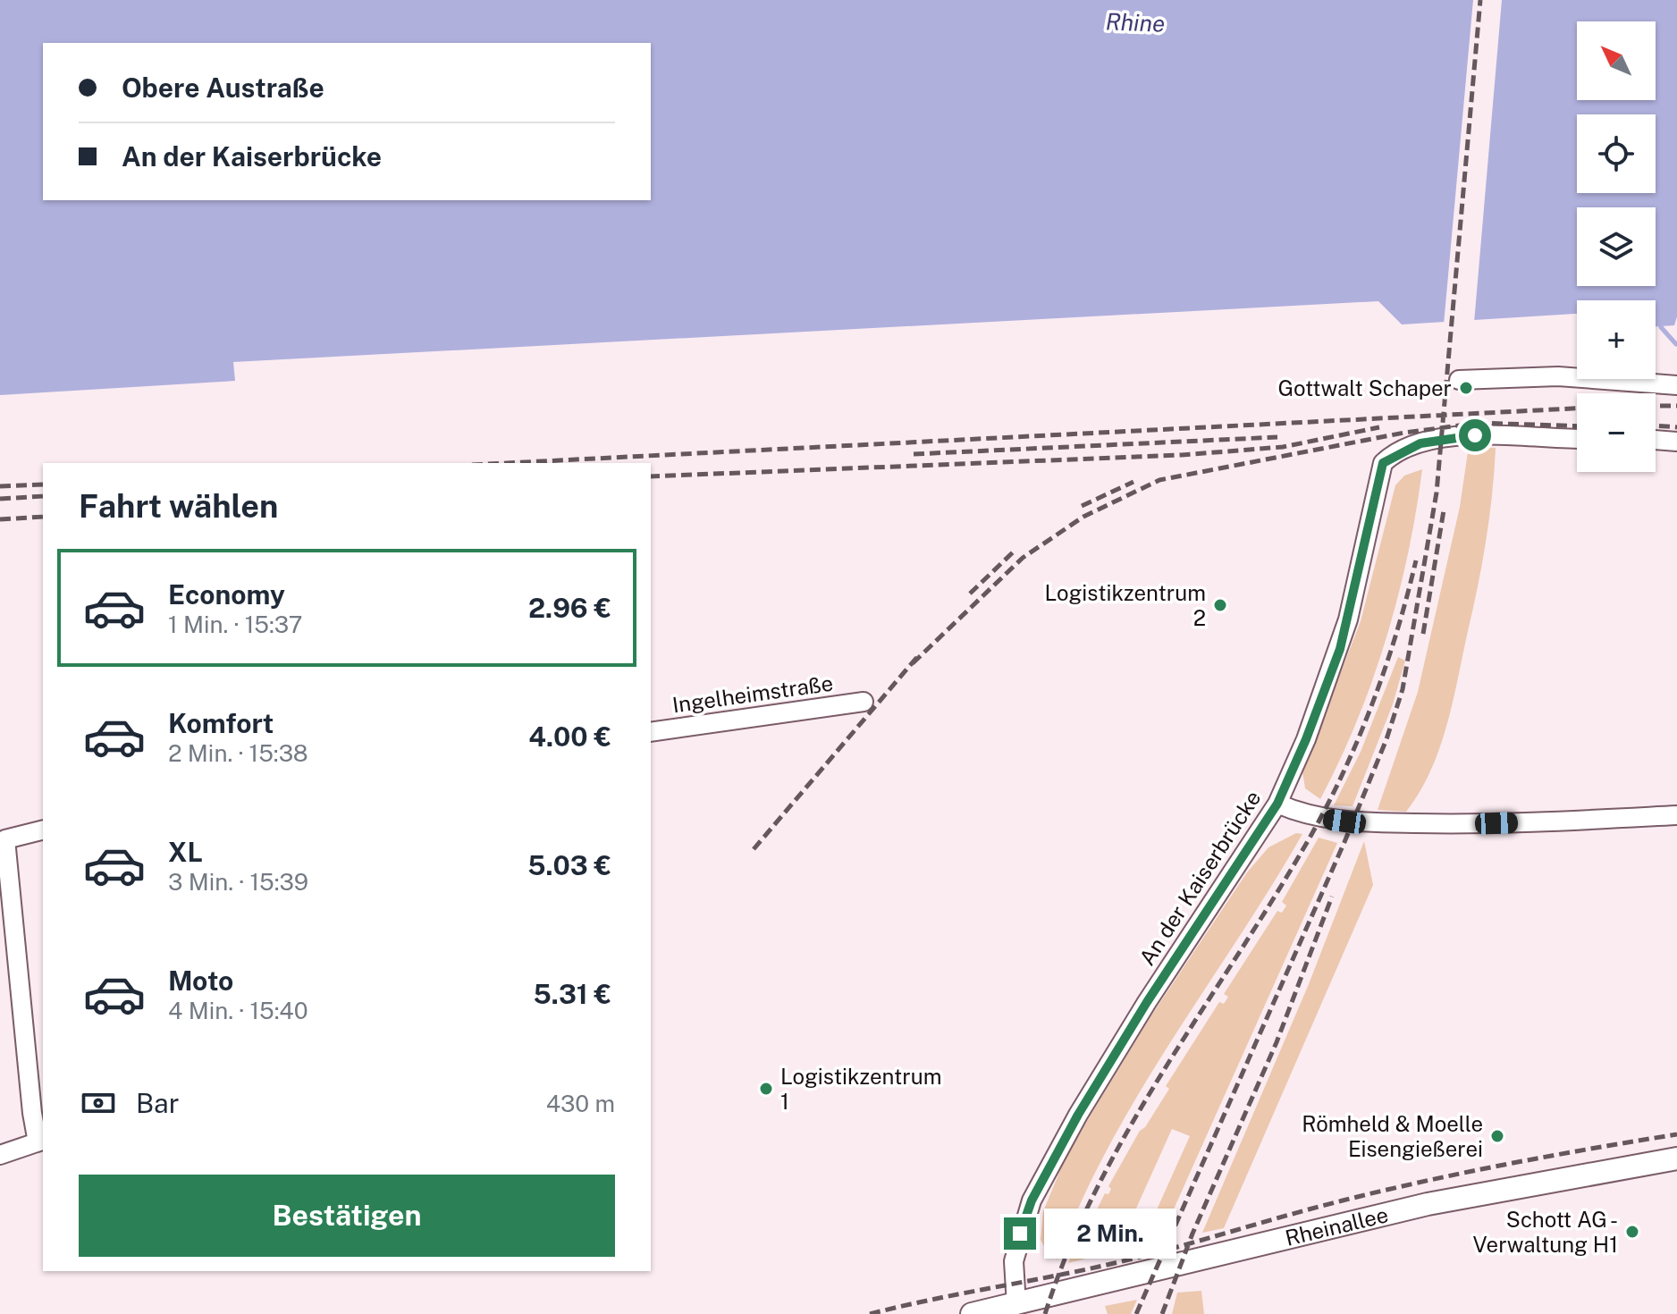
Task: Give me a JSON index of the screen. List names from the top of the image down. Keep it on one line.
{"streets":{"main road":["Rheinallee"],"street":["Ingelheimstraße","An der Kaiserbrücke"]},"crossings":[["An der Kaiserbrücke","Rheinallee"]],"water":["Rhine"],"places":["Gottwalt Schaper","Logistikzentrum 2","Logistikzentrum 1","Römheld & Moelle Eisengießerei","Schott AG - Verwaltung H1"],"north":"top left","page":{"map_buttons":["+","−"],"banner":["Obere Austraße","An der Kaiserbrücke"],"heading":"Fahrt wählen","list":[{"name":"Economy","note":"1 Min. · 15:37","value":"2.96 €"},{"name":"Komfort","note":"2 Min. · 15:38","value":"4.00 €"},{"name":"XL","note":"3 Min. · 15:39","value":"5.03 €"},{"name":"Moto","note":"4 Min. · 15:40","value":"5.31 €"}],"pay":["Bar","430 m"],"buttons":"Bestätigen","bubble":"2 Min."}}
